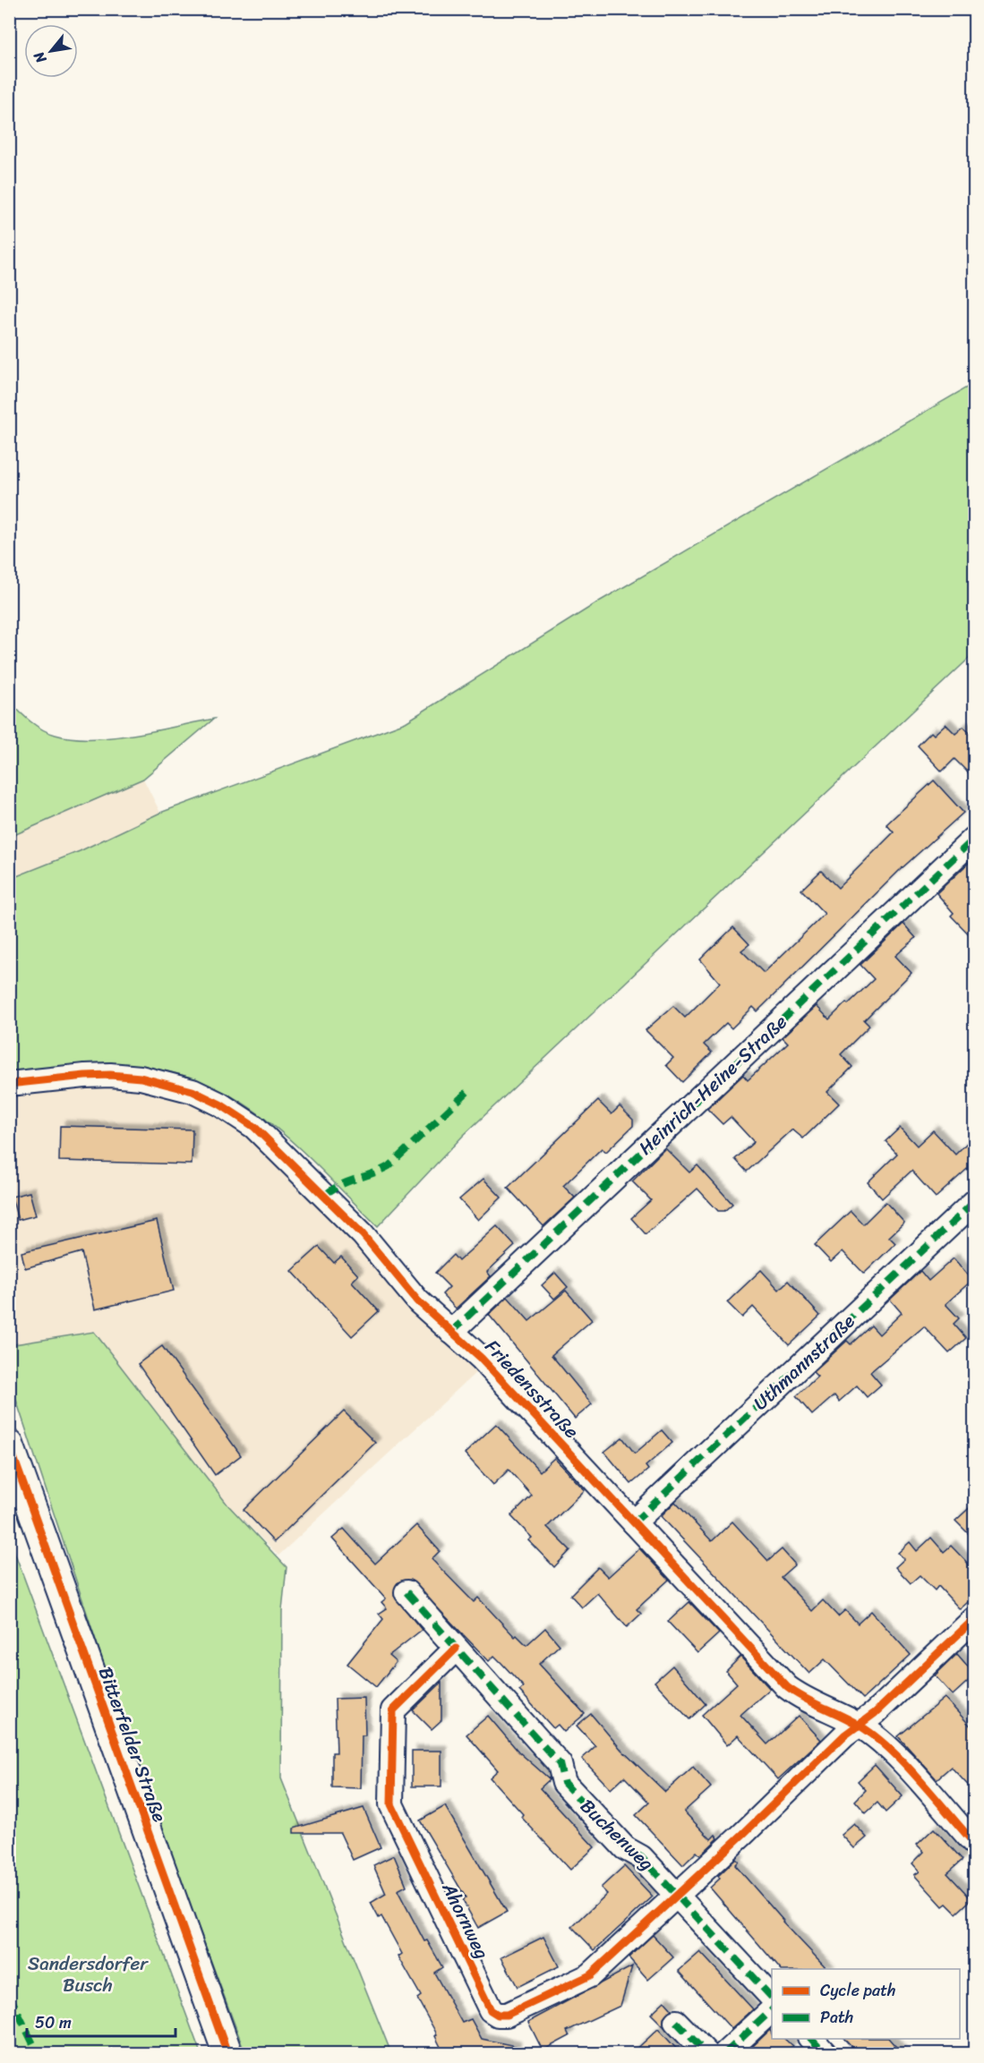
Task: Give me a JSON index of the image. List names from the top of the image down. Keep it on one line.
{"streets":{"street":["Heinrich-Heine-Straße","Uthmannstraße","Friedensstraße","Bitterfelder Straße","Buchenweg","Ahornweg"]},"crossings":[["Heinrich-Heine-Straße","Friedensstraße"],["Uthmannstraße","Friedensstraße"],["Friedensstraße","Ahornweg"],["Buchenweg","Ahornweg"]],"parks":["Sandersdorfer Busch"],"legend":["Cycle path","Path"],"scale_bar":"50 m","north":"bottom left"}
